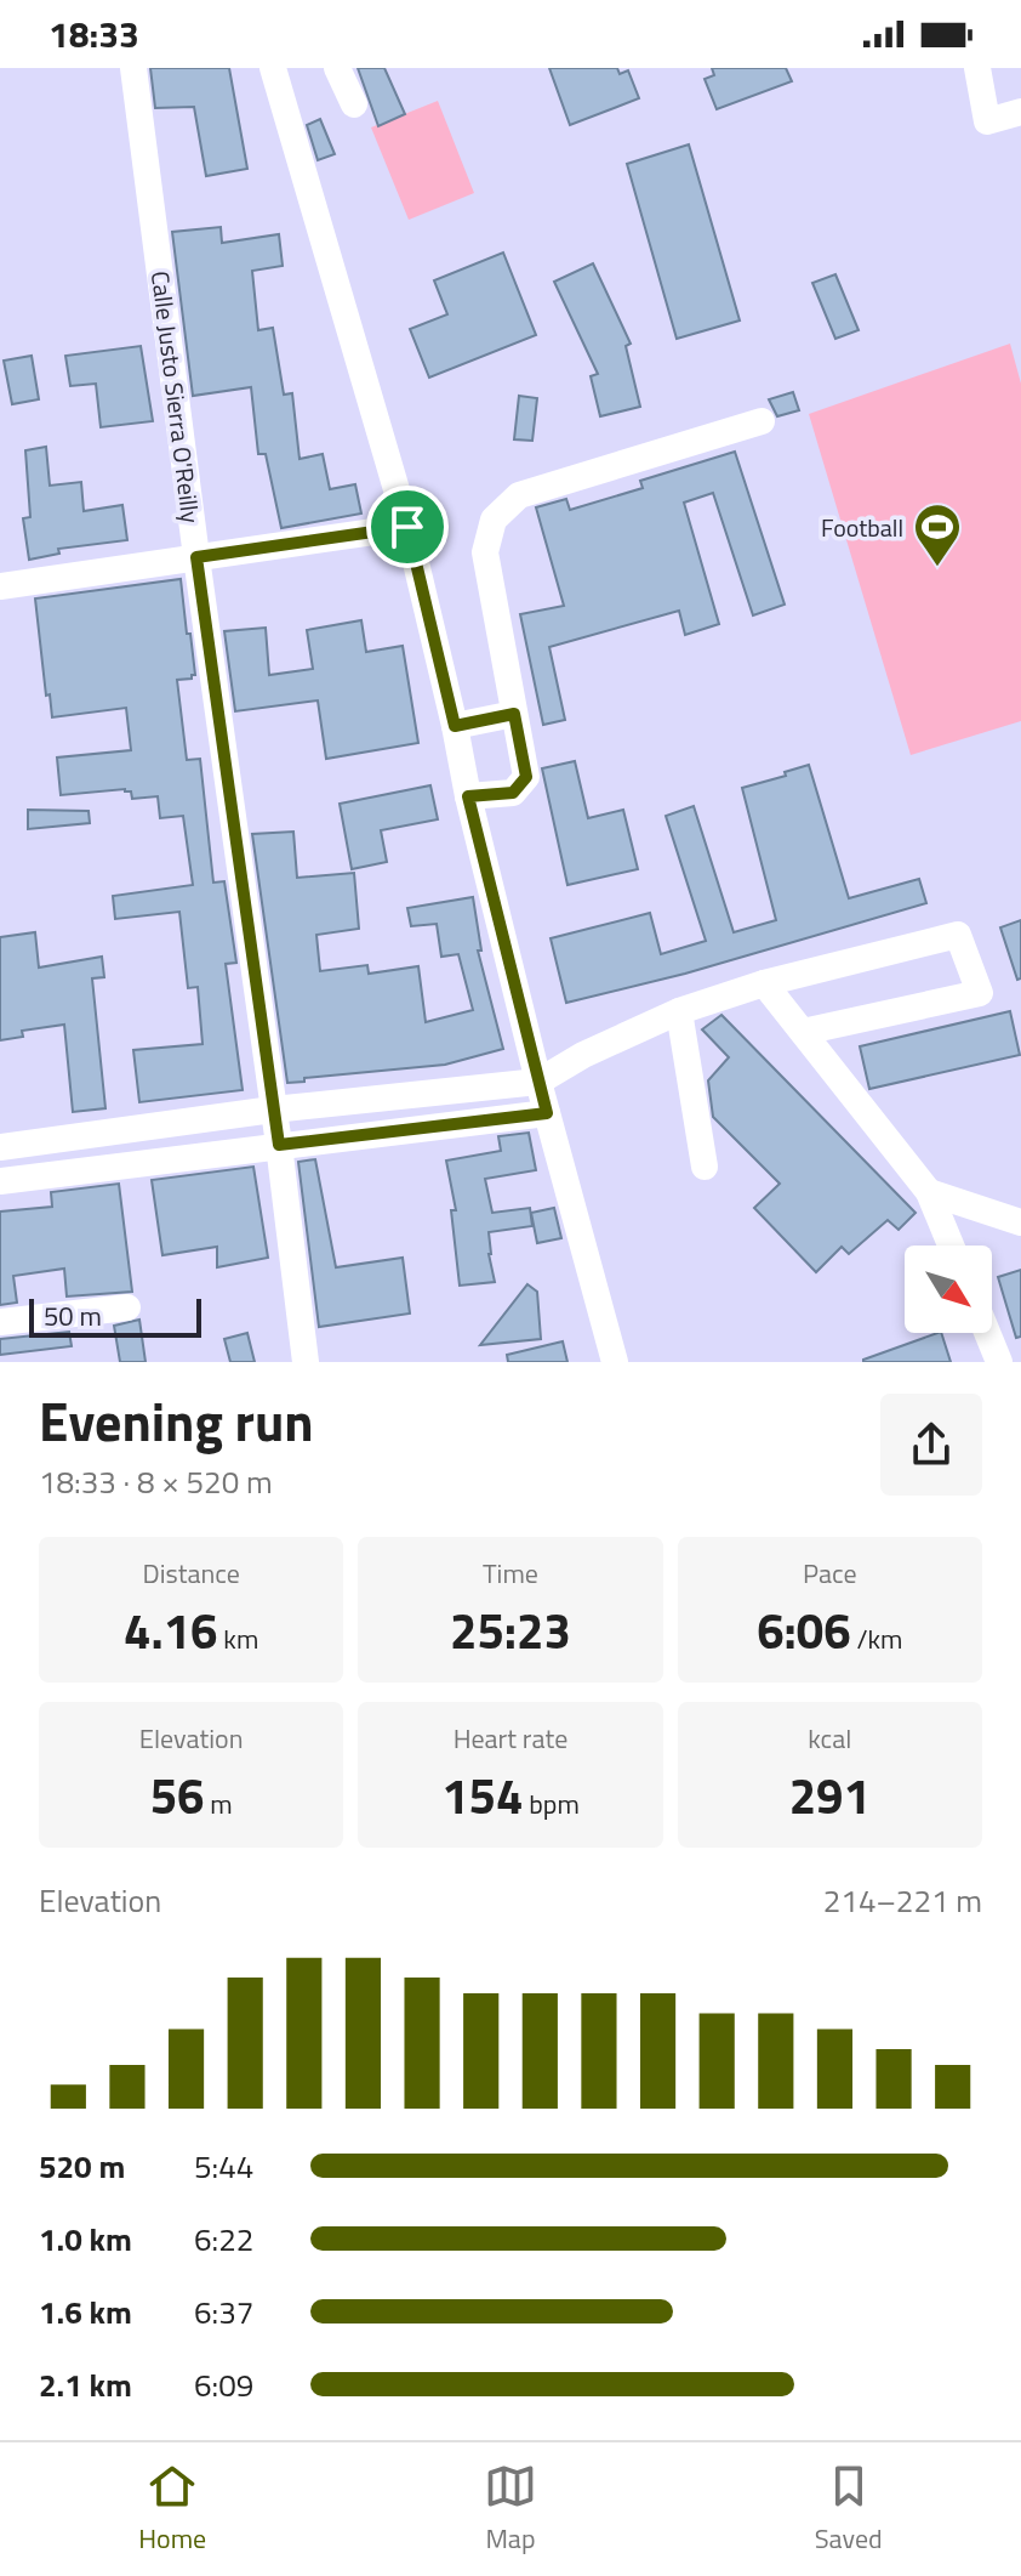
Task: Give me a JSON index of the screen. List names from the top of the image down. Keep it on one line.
{"streets":{"street":["Calle Justo Sierra O'Reilly"]},"places":{"sports":["Football"]},"scale_bar":"50 m","north":"bottom right","page":{"status":"18:33","scale":"50 m","heading":["Evening run","18:33 · 8 × 520 m"],"stats":[["Distance","4.16 km"],["Time","25:23"],["Pace","6:06 /km"],["Elevation","56 m"],["Heart rate","154 bpm"],["kcal","291"]],"chart":["Elevation","214–221 m"],"list":[{"name":"520 m","note":"5:44"},{"name":"1.0 km","note":"6:22"},{"name":"1.6 km","note":"6:37"},{"name":"2.1 km","note":"6:09"}],"tabs":["Home","Map","Saved"]}}
